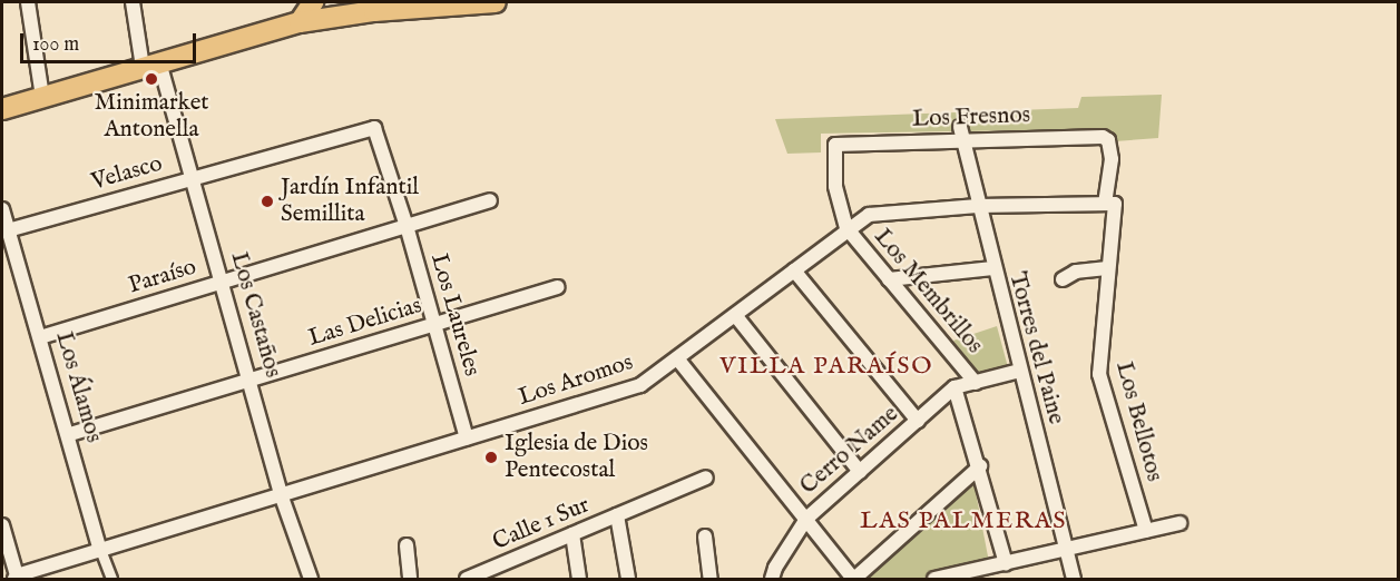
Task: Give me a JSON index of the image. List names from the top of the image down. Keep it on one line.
{"streets":{"street":["Los Fresnos","Velasco","Paraíso","Los Membrillos","Los Castaños","Los Laureles","Las Delicias","Torres del Paine","Los Aromos","Los Álamos","Los Bellotos","Cerro Name","Calle 1 Sur"]},"crossings":[["Los Fresnos","Los Membrillos"],["Los Fresnos","Torres del Paine"],["Los Fresnos","Los Aromos"],["Los Fresnos","Los Bellotos"],["Velasco","Los Castaños"],["Velasco","Los Laureles"],["Velasco","Los Álamos"],["Paraíso","Los Castaños"],["Paraíso","Los Laureles"],["Paraíso","Los Álamos"],["Los Membrillos","Los Aromos"],["Los Castaños","Las Delicias"],["Los Castaños","Los Aromos"],["Los Laureles","Las Delicias"],["Los Laureles","Los Aromos"],["Las Delicias","Los Álamos"],["Torres del Paine","Los Aromos"],["Los Aromos","Los Álamos"],["Los Aromos","Los Bellotos"]],"districts":["VILLA PARAÍSO","LAS PALMERAS"],"places":["Minimarket Antonella","Jardín Infantil Semillita","Iglesia de Dios Pentecostal"],"scale_bar":"100 m"}
